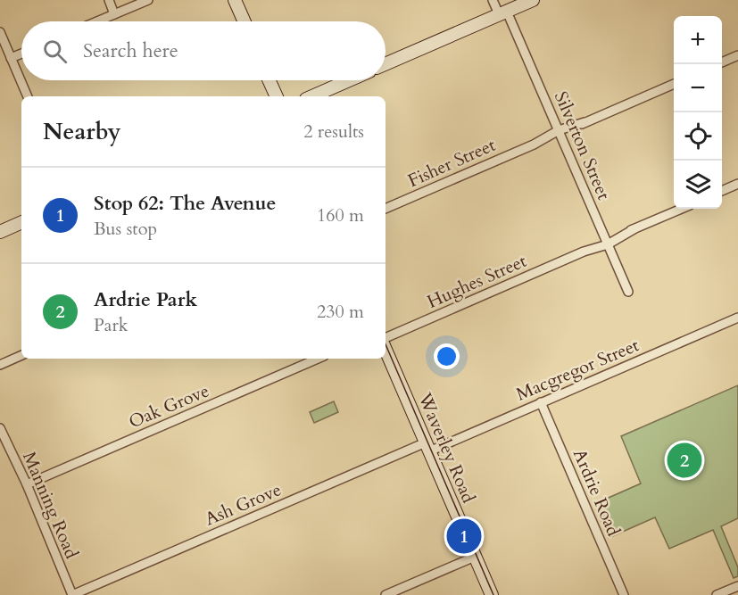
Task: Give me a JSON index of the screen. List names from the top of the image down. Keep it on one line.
{"streets":{"main road":["Waverley Road"],"street":["Silverton Street","Fisher Street","Hughes Street","Macgregor Street","Oak Grove","Ardrie Road","Ash Grove","Manning Road"]},"crossings":[["Silverton Street","Fisher Street"],["Silverton Street","Hughes Street"],["Macgregor Street","Waverley Road"],["Macgregor Street","Ardrie Road"],["Macgregor Street","Ash Grove"],["Oak Grove","Manning Road"],["Waverley Road","Ash Grove"],["Ash Grove","Manning Road"]],"page":{"map_buttons":["+","−"],"search":"Search here","heading":["Nearby","2 results"],"list":[{"mark":"1","name":"Stop 62: The Avenue","note":"Bus stop","value":"160 m"},{"mark":"2","name":"Ardrie Park","note":"Park","value":"230 m"}],"pins":["2","1"]}}
